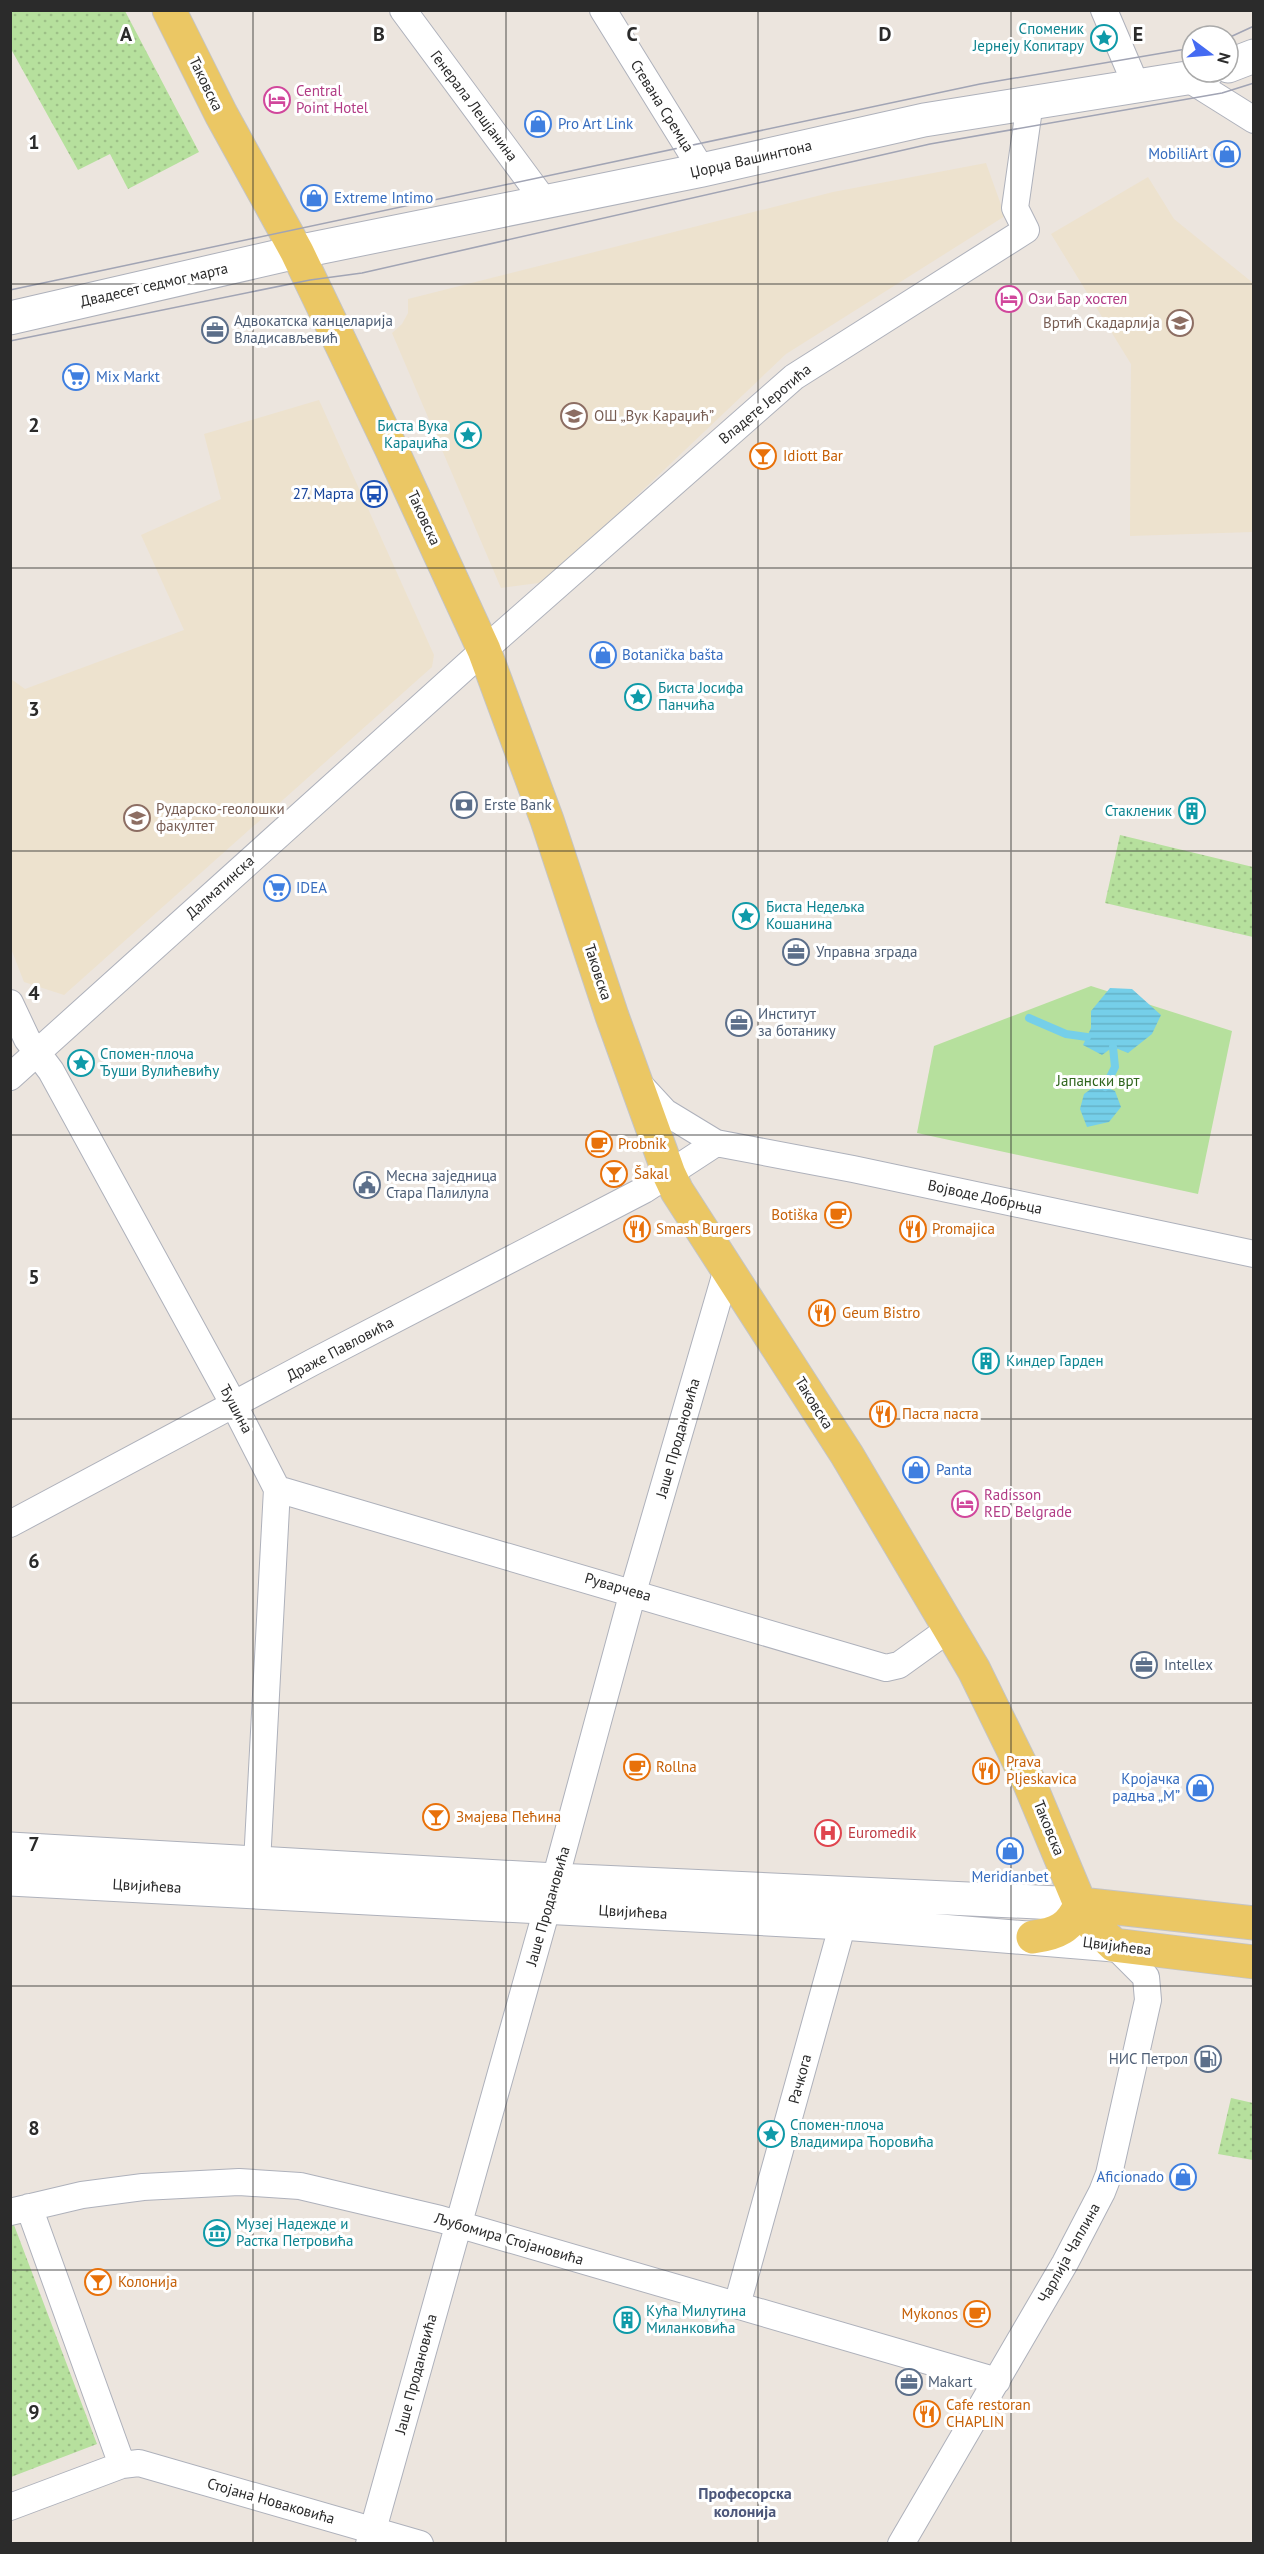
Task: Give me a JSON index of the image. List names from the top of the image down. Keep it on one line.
{"streets":{"main road":["Таковска","Џорџа Вашингтона","Двадесет седмог марта","Цвијићева"],"street":["Генерала Лешјанина","Стевана Сремца","Владете Јеротића","Далматинска","Војводе Добрњца","Драже Павловића","Ђушина","Јаше Продановића","Руварчева","Рачкога","Љубомира Стојановића","Чарлија Чаплина","Стојана Новаковића"]},"crossings":[["Таковска","Џорџа Вашингтона"],["Таковска","Двадесет седмог марта"],["Таковска","Владете Јеротића"],["Таковска","Далматинска"],["Таковска","Војводе Добрњца"],["Таковска","Драже Павловића"],["Таковска","Јаше Продановића"],["Таковска","Руварчева"],["Таковска","Цвијићева"],["Таковска","Чарлија Чаплина"],["Генерала Лешјанина","Џорџа Вашингтона"],["Стевана Сремца","Џорџа Вашингтона"],["Џорџа Вашингтона","Двадесет седмог марта"],["Џорџа Вашингтона","Владете Јеротића"],["Владете Јеротића","Далматинска"],["Далматинска","Ђушина"],["Драже Павловића","Ђушина"],["Ђушина","Руварчева"],["Јаше Продановића","Руварчева"],["Јаше Продановића","Цвијићева"],["Јаше Продановића","Љубомира Стојановића"],["Јаше Продановића","Стојана Новаковића"],["Цвијићева","Рачкога"],["Цвијићева","Чарлија Чаплина"],["Рачкога","Љубомира Стојановића"],["Љубомира Стојановића","Чарлија Чаплина"]],"districts":["Професорска колонија"],"parks":["Јапански врт"],"places":{"place":["Споменик Јернеју Копитару","Биста Вука Караџића","Биста Јосифа Панчића","Биста Недељка Кошанина","Спомен-плоча Ђуши Вулићевићу","Спомен-плоча Владимира Ћоровића"],"hotel":["Central Point Hotel","Ози Бар хостел","Radisson RED Belgrade"],"shop":["Pro Art Link","MobiliArt","Extreme Intimo","Botanička bašta","Panta","Кројачка радња „М”","Meridianbet","Aficionado"],"school or university":["Вртић Скадарлија","ОШ „Вук Караџић”","Рударско-геолошки факултет"],"office":["Адвокатска канцеларија Владисављевић","Управна зграда","Институт за ботанику","Intellex","Makart"],"supermarket":["Mix Markt","IDEA"],"bar":["Idiott Bar","Šakal","Змајева Пећина","Колонија"],"bus stop":["27. Марта"],"bank":["Erste Bank"],"building":["Стакленик","Киндер Гарден","Кућа Милутина Миланковића"],"cafe":["Probnik","Botiška","Rollna","Mykonos"],"public building":["Месна заједница Стара Палилула"],"restaurant":["Smash Burgers","Promajica","Geum Bistro","Паста паста","Prava Pljeskavica","Cafe restoran CHAPLIN"],"hospital":["Euromedik"],"fuel station":["НИС Петрол"],"museum":["Музеј Надежде и Растка Петровића"]},"north":"right","grid":{"columns":["A","B","C","D","E"],"rows":["1","2","3","4","5","6","7","8","9"]}}
